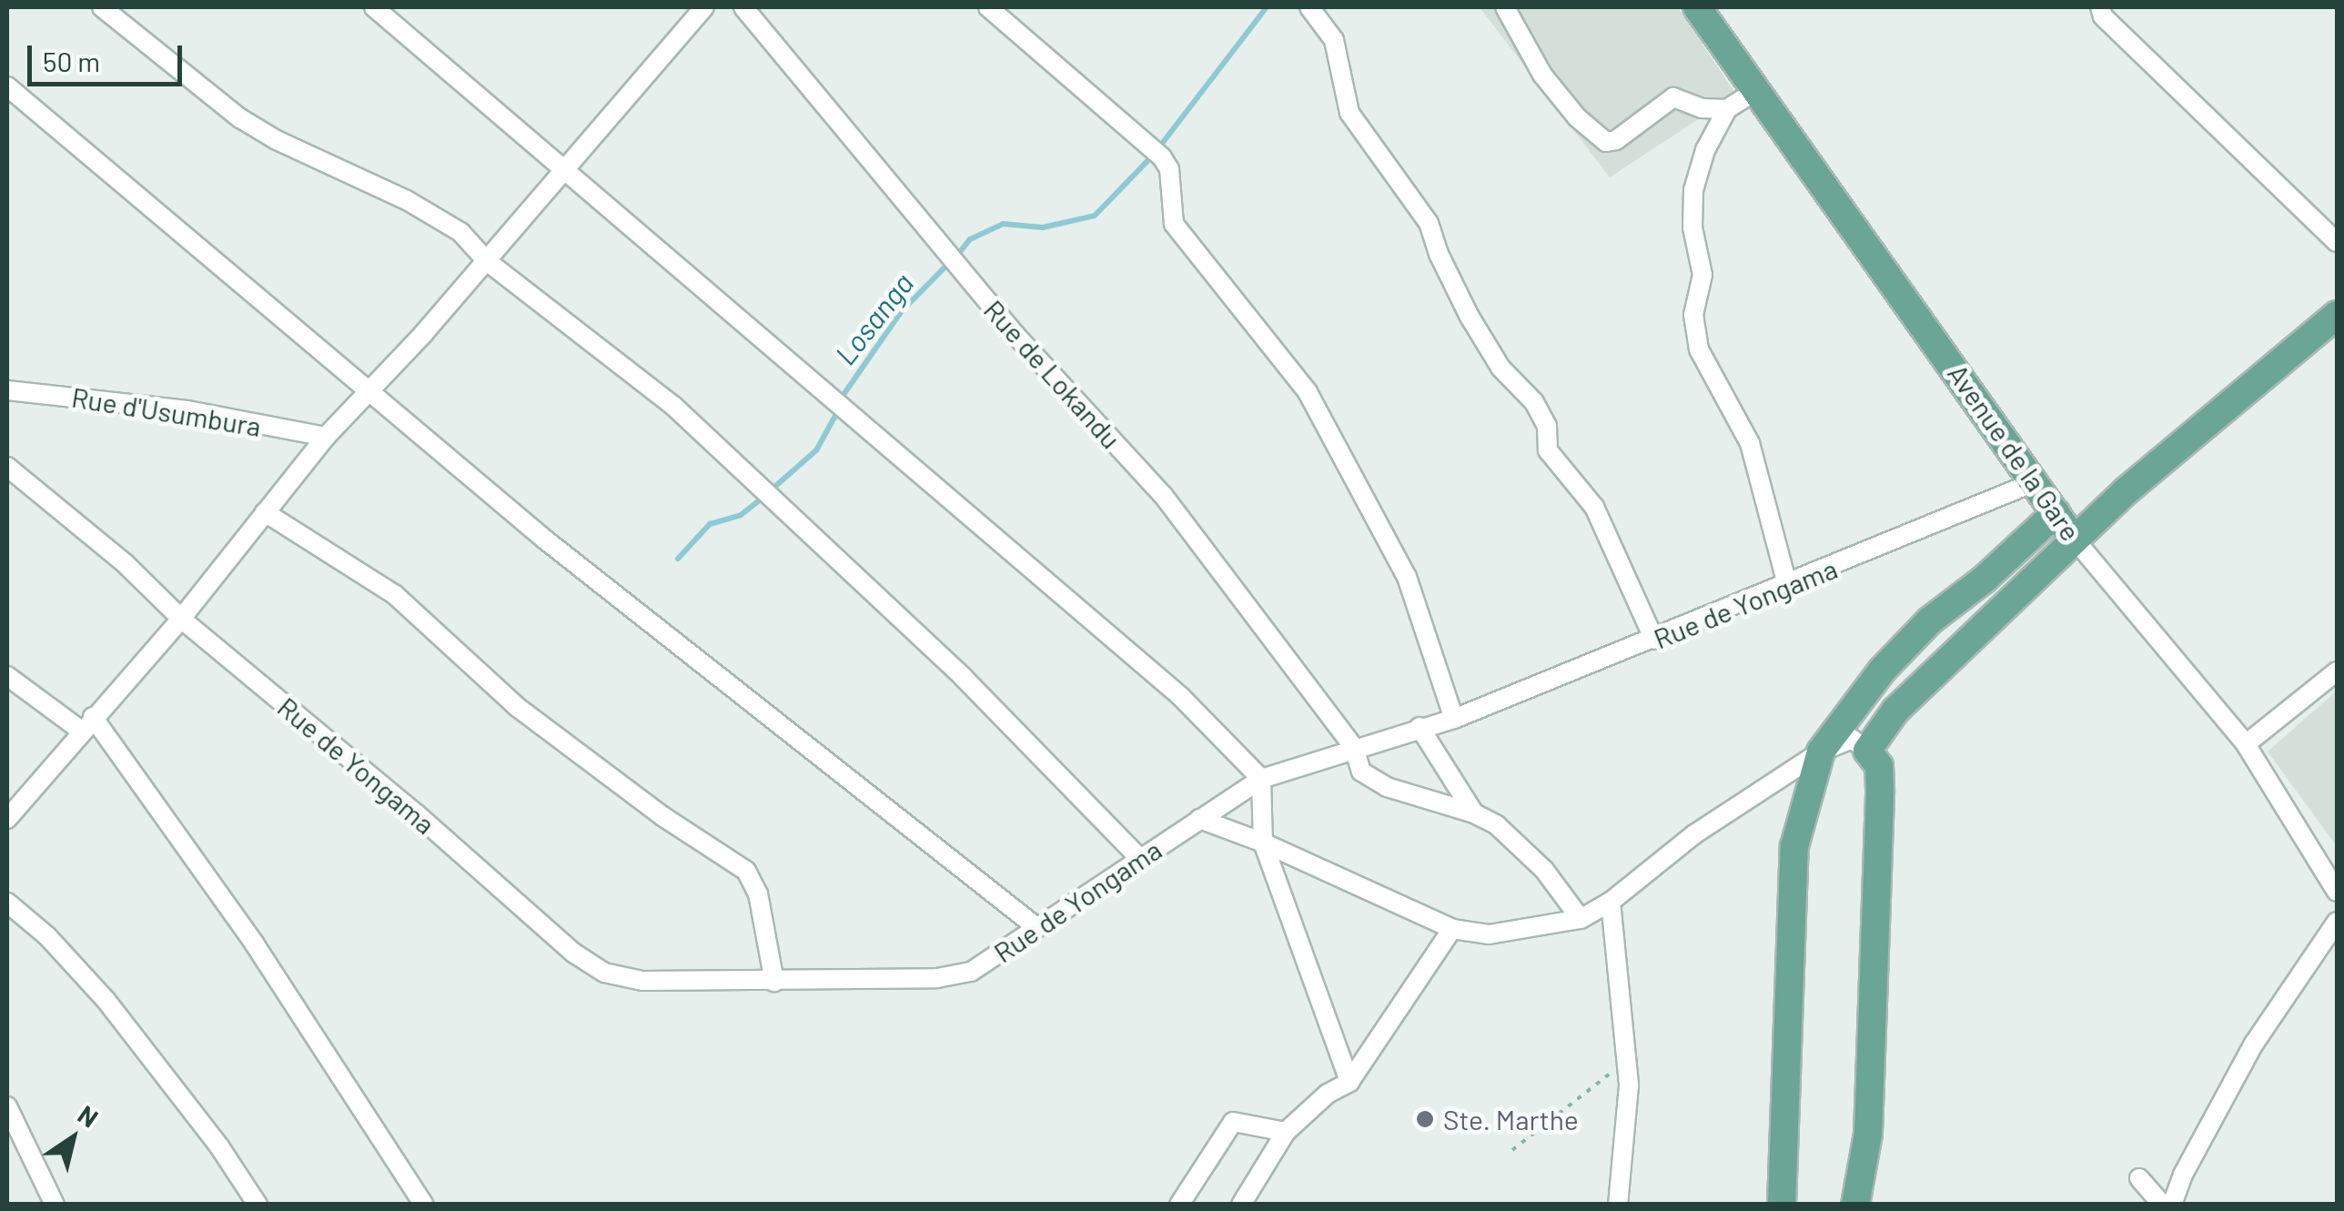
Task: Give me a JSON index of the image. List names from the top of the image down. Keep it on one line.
{"streets":{"main road":["Avenue de la Gare"],"street":["Rue de Lokandu","Rue d'Usumbura","Rue de Yongama"]},"crossings":[["Rue de Lokandu","Rue de Yongama"],["Avenue de la Gare","Rue de Yongama"]],"water":["Losanga"],"places":["Ste. Marthe"],"scale_bar":"50 m","north":"top right"}
